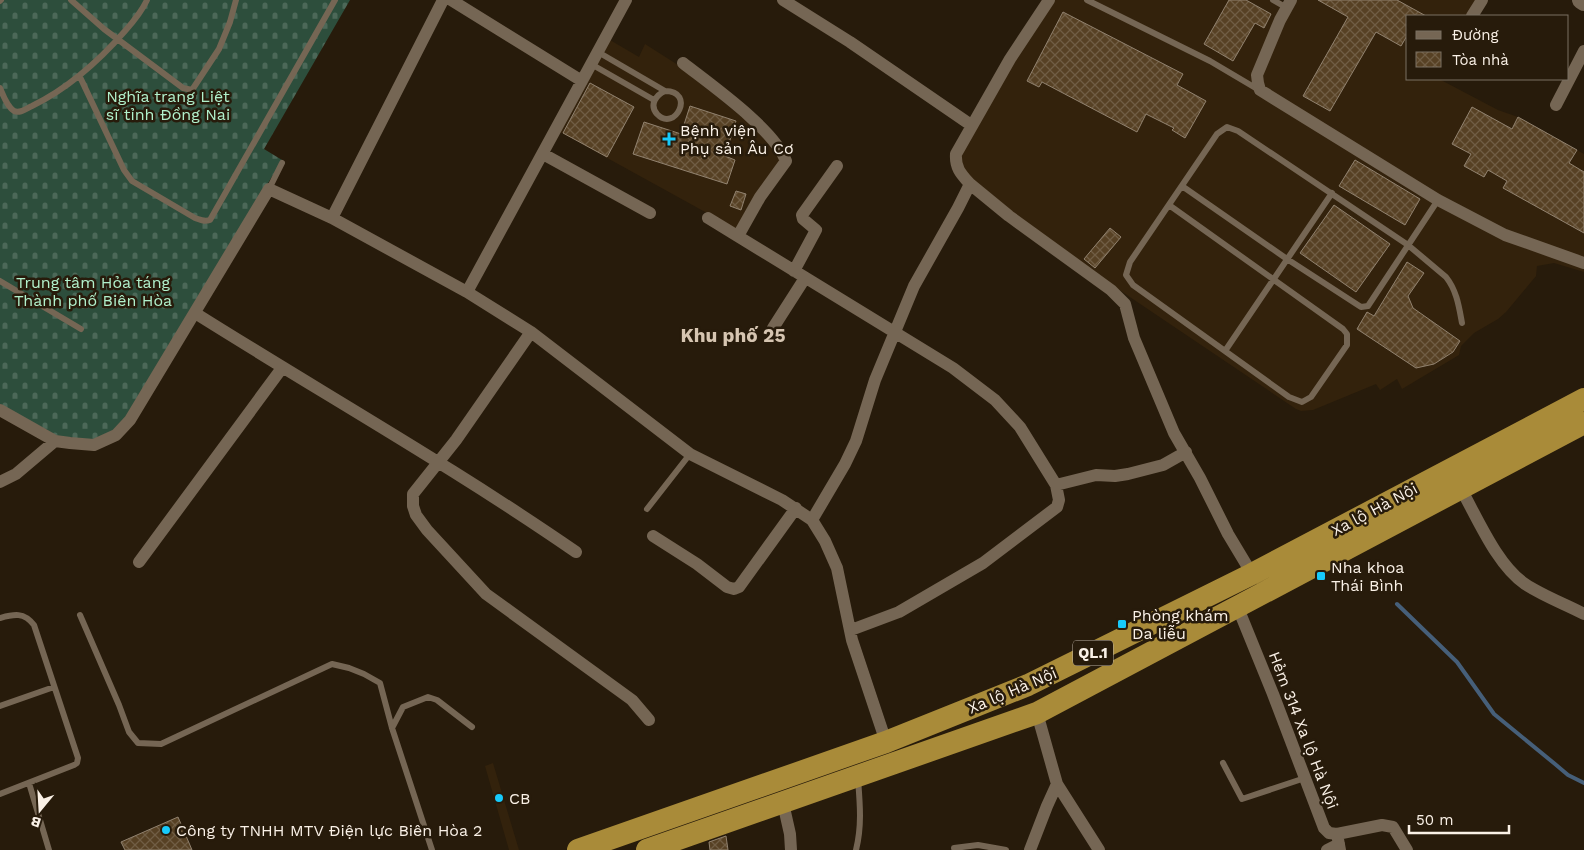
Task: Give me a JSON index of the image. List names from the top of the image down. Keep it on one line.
{"streets":{"highway":["Xa lộ Hà Nội","QL.1"],"street":["Hẻm 314 Xa lộ Hà Nội"]},"crossings":[["Xa lộ Hà Nội","Hẻm 314 Xa lộ Hà Nội"]],"districts":["Khu phố 25"],"parks":["Nghĩa trang Liệt sĩ tỉnh Đồng Nai","Trung tâm Hỏa táng Thành phố Biên Hòa"],"places":{"health":["Bệnh viện Phụ sản Âu Cơ"],"transit":["Nha khoa Thái Bình","Phòng khám Da liễu"],"other":["CB","Công ty TNHH MTV Điện lực Biên Hòa 2"]},"legend":["Đường","Tòa nhà"],"scale_bar":"50 m","north":"bottom"}
